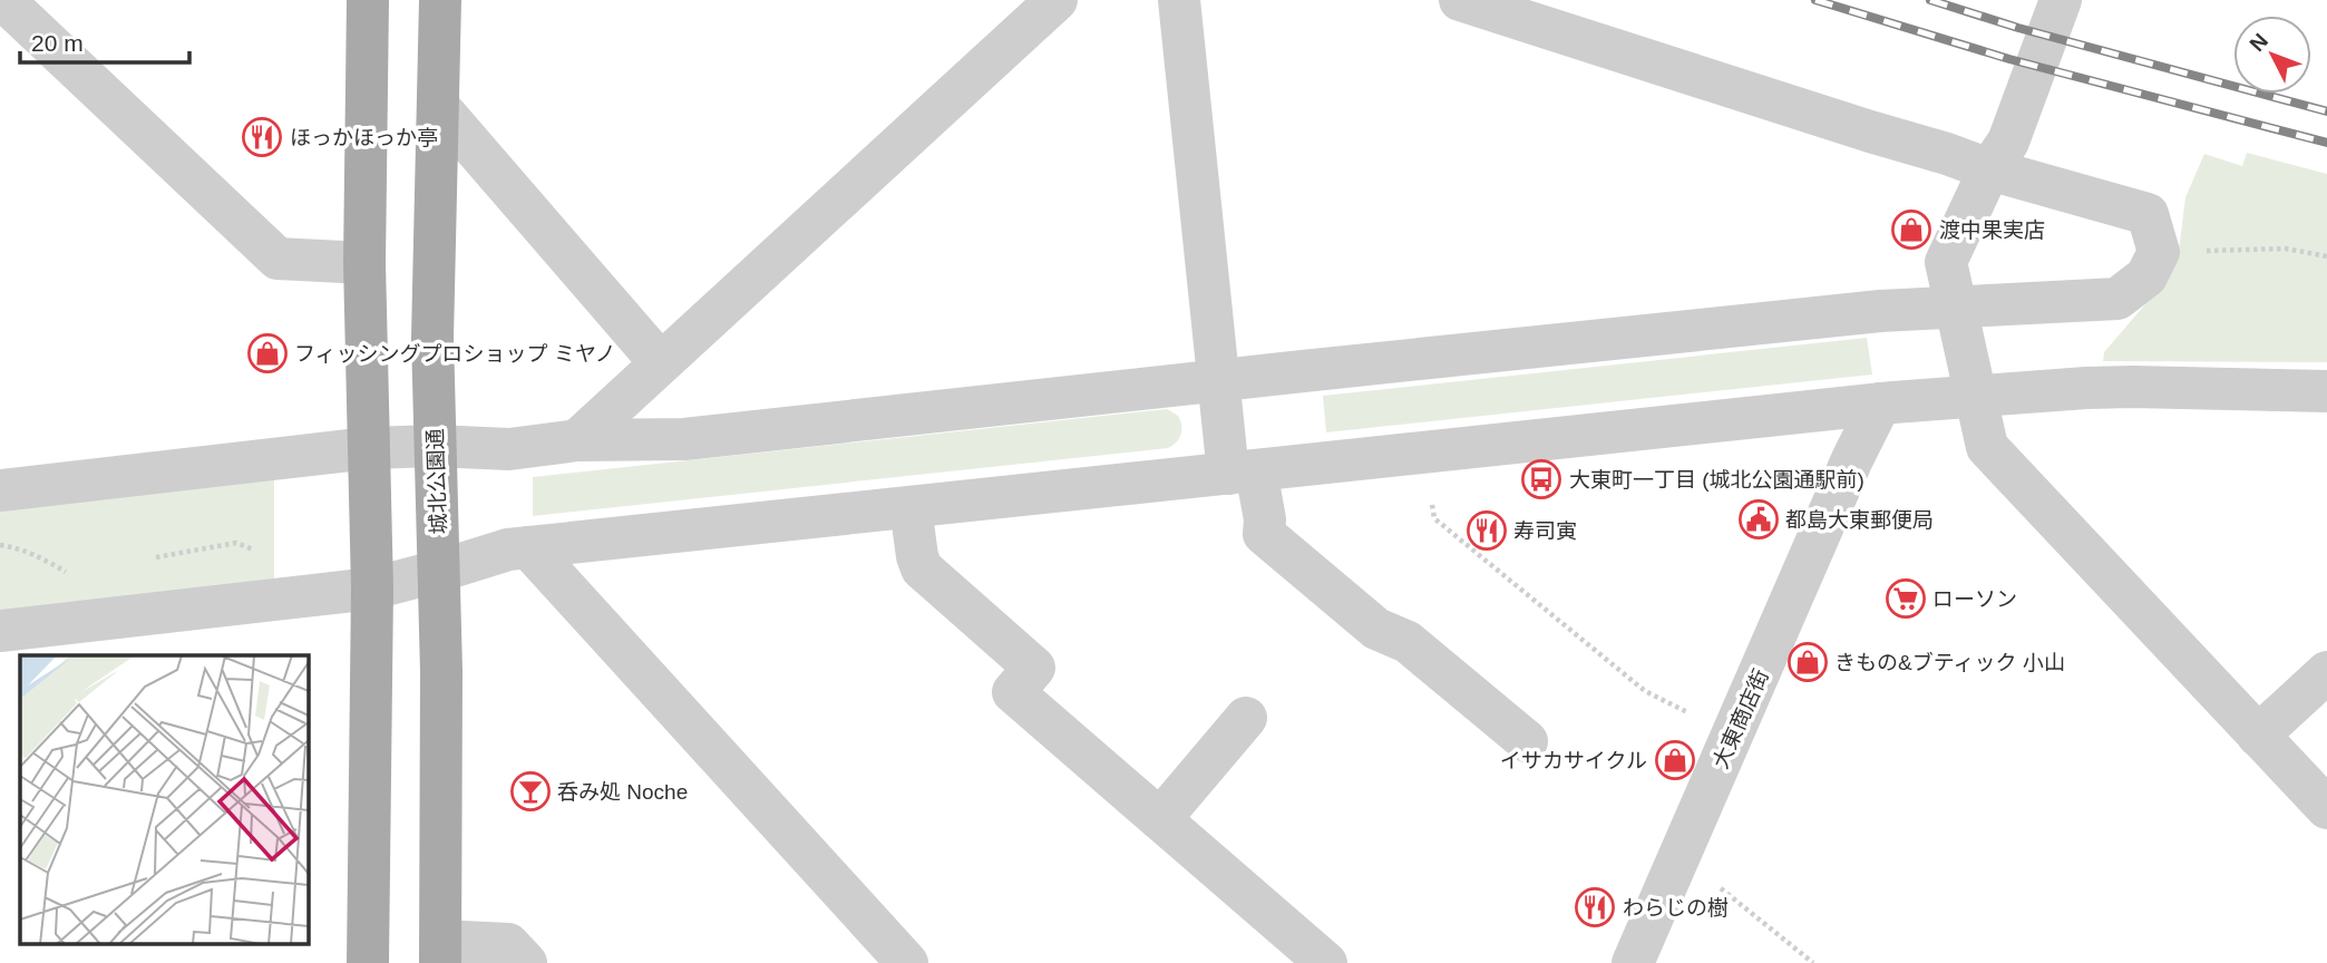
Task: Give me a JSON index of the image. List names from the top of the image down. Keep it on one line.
{"streets":{"main road":["城北公園通"],"street":["大東商店街"]},"places":{"restaurant":["ほっかほっか亭","寿司寅","わらじの樹"],"shop":["渡中果実店","フィッシングプロショップ ミヤノ","きもの&ブティック 小山","イサカサイクル"],"bus stop":["大東町一丁目 (城北公園通駅前)"],"public building":["都島大東郵便局"],"supermarket":["ローソン"],"bar":["呑み処 Noche"]},"scale_bar":"20 m","north":"top left"}
